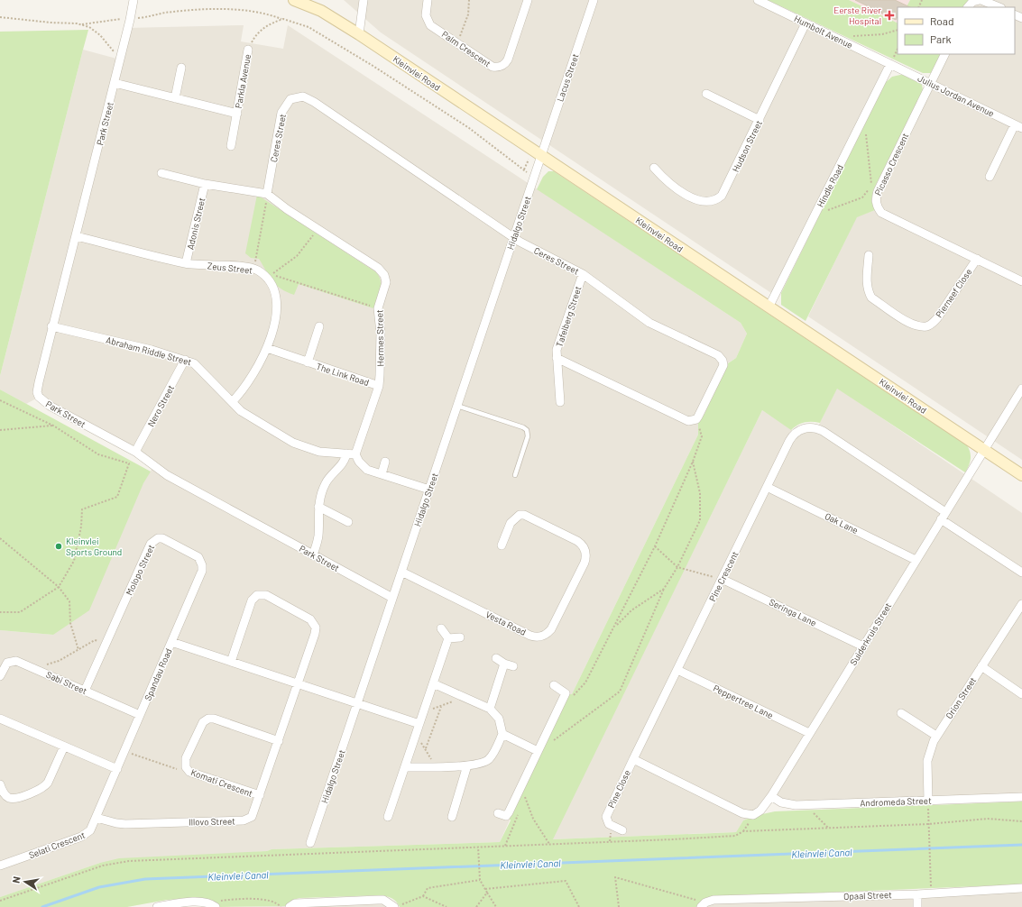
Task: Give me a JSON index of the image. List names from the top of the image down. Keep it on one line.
{"streets":{"street":["Humbolt Avenue","Palm Crescent","Kleinvlei Road","Lacus Street","Parkla Avenue","Julius Jordan Avenue","Park Street","Ceres Street","Hudson Street","Picasso Crescent","Hindle Road","Hidalgo Street","Adonis Street","Zeus Street","Pierneef Close","Tafelberg Street","Hermes Street","Abraham Riddle Street","The Link Road","Nero Street","Oak Lane","Molopo Street","Pine Crescent","Seringa Lane","Vesta Road","Suiderkruis Street","Spandau Road","Sabi Street","Orion Street","Peppertree Lane","Komati Crescent","Pine Close","Andromeda Street","Illovo Street","Selati Crescent","Opaal Street"]},"crossings":[["Humbolt Avenue","Julius Jordan Avenue"],["Humbolt Avenue","Hudson Street"],["Humbolt Avenue","Hindle Road"],["Kleinvlei Road","Lacus Street"],["Kleinvlei Road","Hindle Road"],["Kleinvlei Road","Hidalgo Street"],["Kleinvlei Road","Suiderkruis Street"],["Lacus Street","Hidalgo Street"],["Parkla Avenue","Park Street"],["Julius Jordan Avenue","Picasso Crescent"],["Julius Jordan Avenue","Hindle Road"],["Park Street","Hidalgo Street"],["Park Street","Zeus Street"],["Park Street","Abraham Riddle Street"],["Park Street","Nero Street"],["Ceres Street","Hidalgo Street"],["Ceres Street","Tafelberg Street"],["Ceres Street","Hermes Street"],["Picasso Crescent","Pierneef Close"],["Hidalgo Street","Vesta Road"],["Hidalgo Street","Spandau Road"],["Adonis Street","Zeus Street"],["Zeus Street","Abraham Riddle Street"],["Zeus Street","The Link Road"],["Hermes Street","Abraham Riddle Street"],["Hermes Street","The Link Road"],["Abraham Riddle Street","Nero Street"],["Oak Lane","Pine Crescent"],["Oak Lane","Suiderkruis Street"],["Molopo Street","Spandau Road"],["Molopo Street","Sabi Street"],["Pine Crescent","Seringa Lane"],["Pine Crescent","Suiderkruis Street"],["Pine Crescent","Peppertree Lane"],["Pine Crescent","Pine Close"],["Seringa Lane","Suiderkruis Street"],["Suiderkruis Street","Peppertree Lane"],["Suiderkruis Street","Pine Close"],["Suiderkruis Street","Andromeda Street"],["Spandau Road","Sabi Street"],["Spandau Road","Illovo Street"],["Spandau Road","Selati Crescent"],["Orion Street","Andromeda Street"],["Komati Crescent","Illovo Street"],["Illovo Street","Selati Crescent"]],"water":["Kleinvlei Canal"],"places":{"health":["Eerste River Hospital"],"other":["Kleinvlei Sports Ground"]},"legend":["Road","Park"],"north":"left"}
